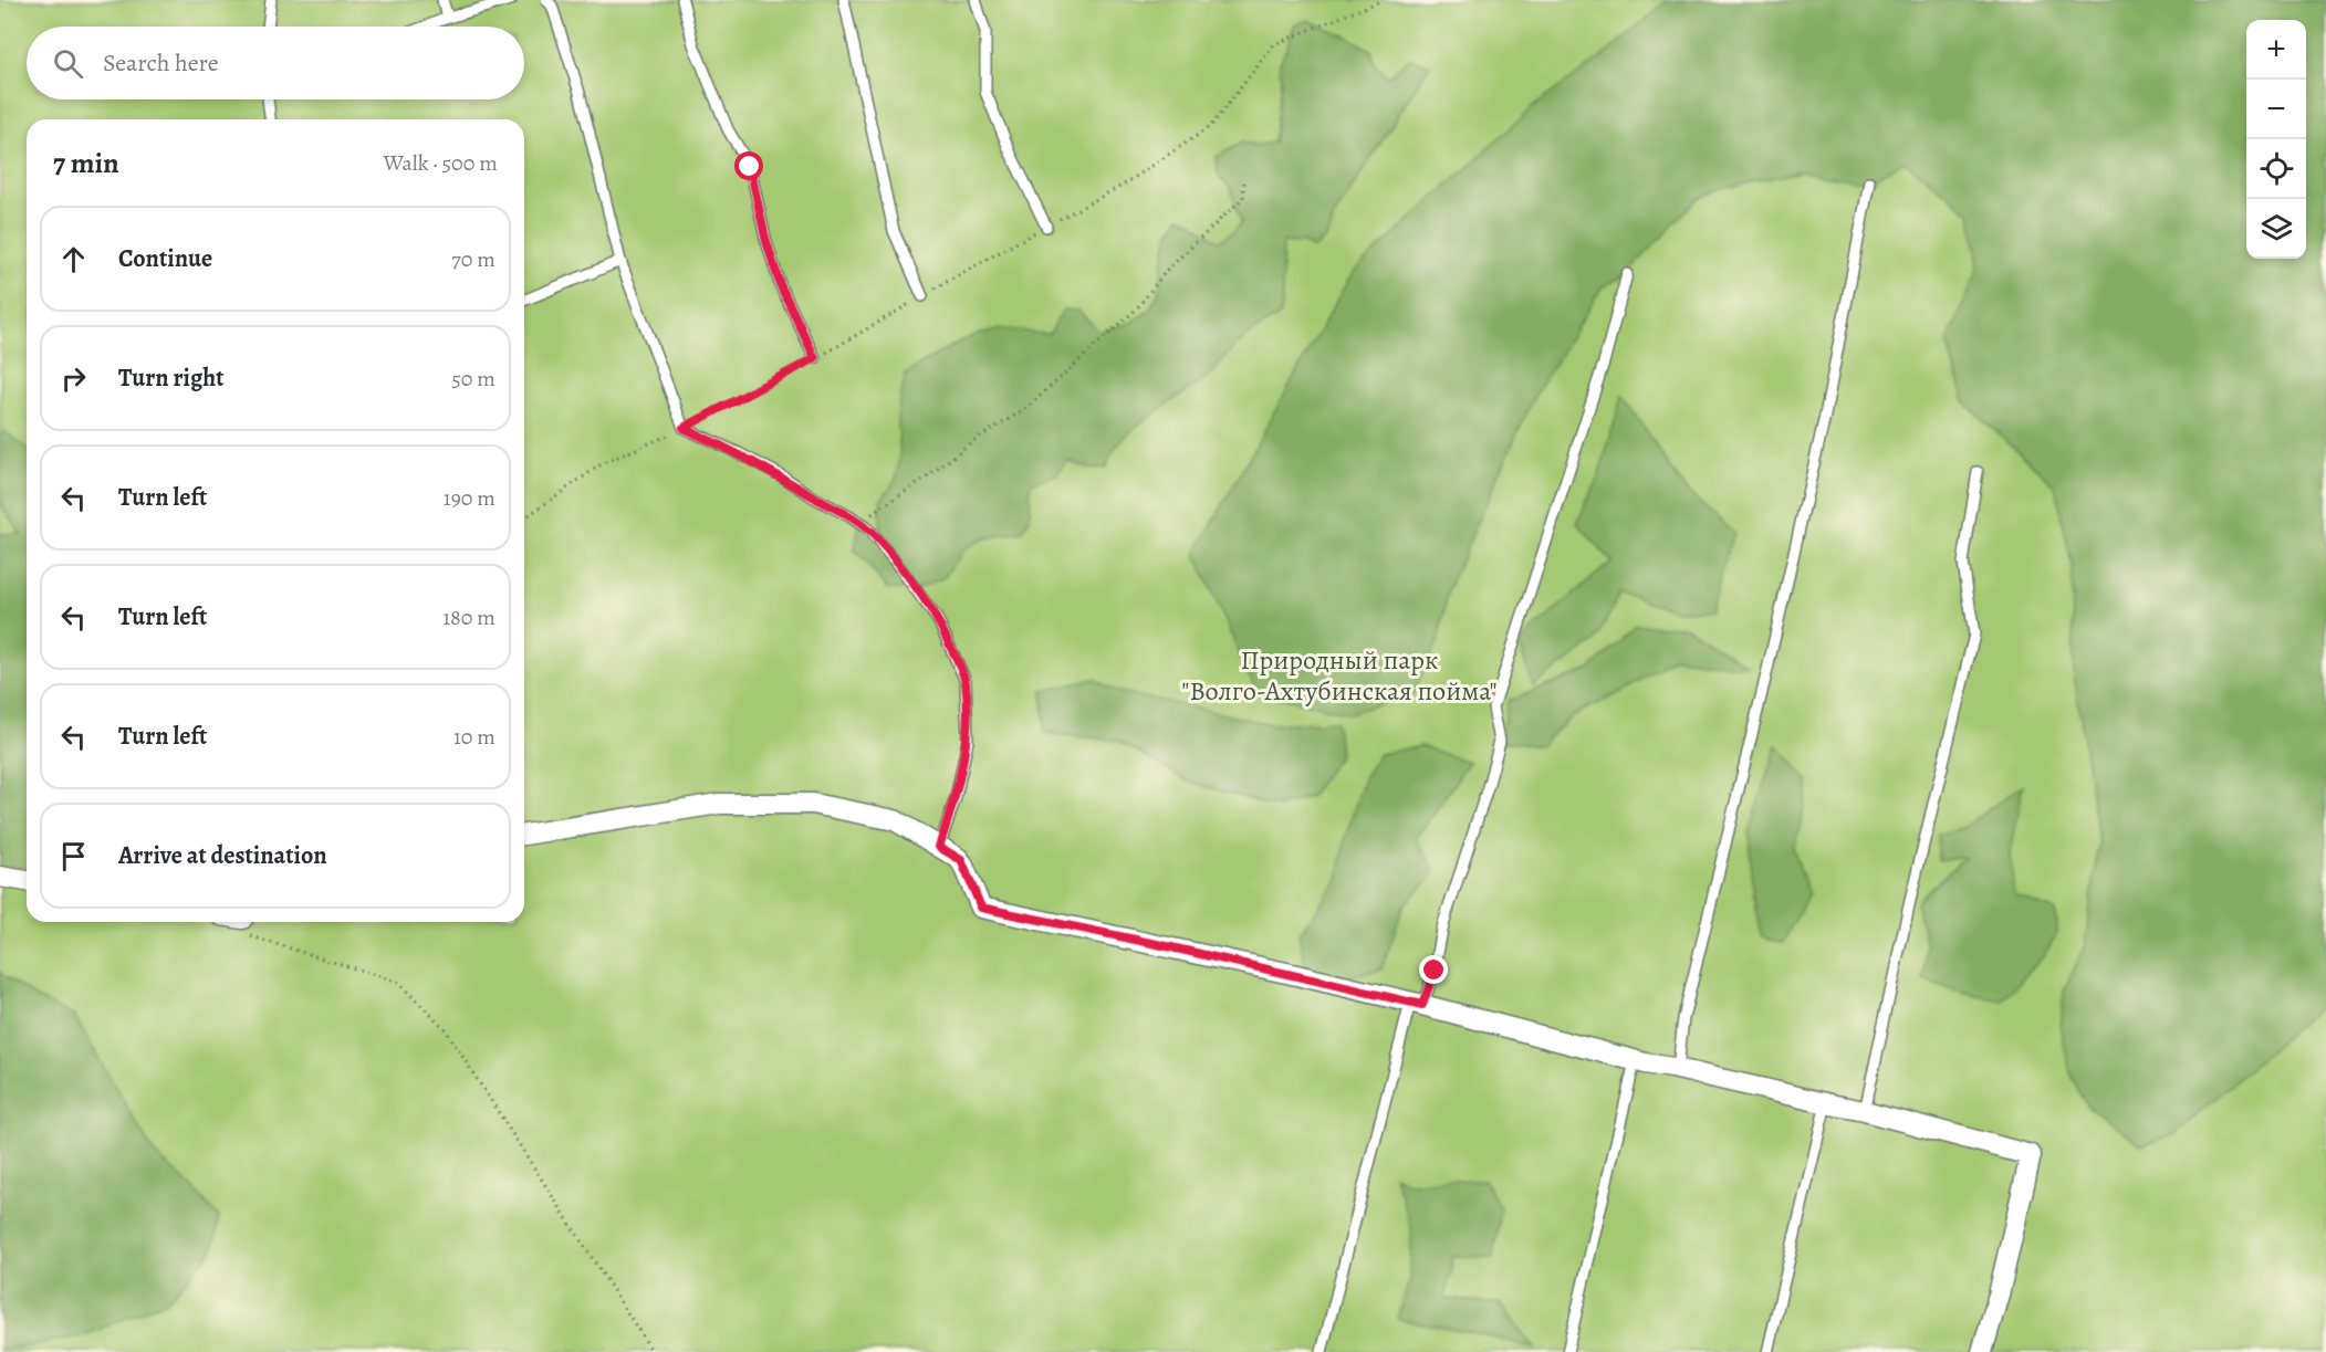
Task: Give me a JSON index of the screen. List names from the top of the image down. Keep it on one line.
{"parks":["Природный парк \"Волго-Ахтубинская пойма\""],"page":{"map_buttons":["+","−"],"search":"Search here","heading":["7 min","Walk · 500 m"],"list":[["Continue","70 m"],["Turn right","50 m"],["Turn left","190 m"],["Turn left","180 m"],["Turn left","10 m"],"Arrive at destination"]}}
